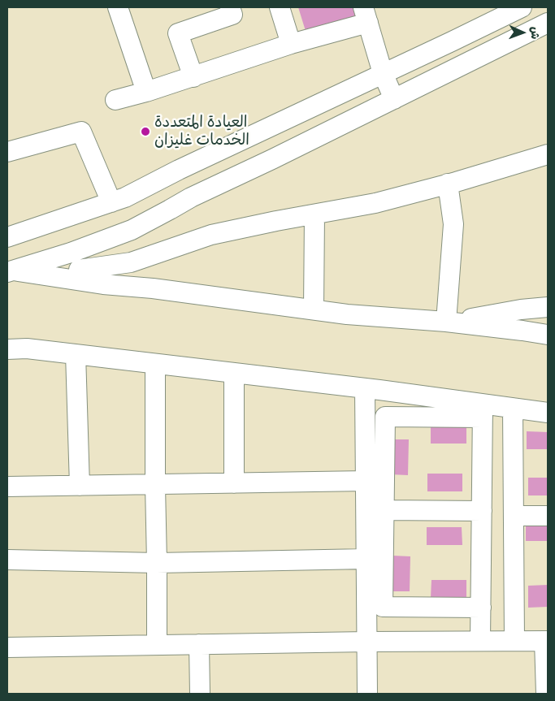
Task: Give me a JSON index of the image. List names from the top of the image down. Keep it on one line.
{"places":["العيادة المتعددة الخدمات غليزان"],"north":"right"}
